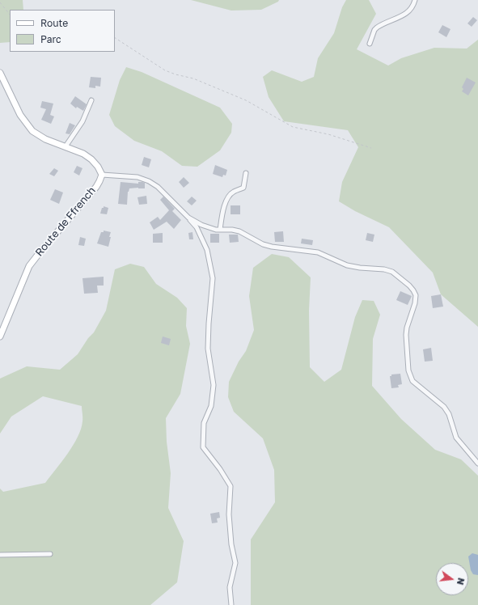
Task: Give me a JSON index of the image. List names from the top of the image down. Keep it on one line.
{"streets":{"main road":["Route de Ffrench"]},"legend":["Route","Parc"],"north":"right"}
